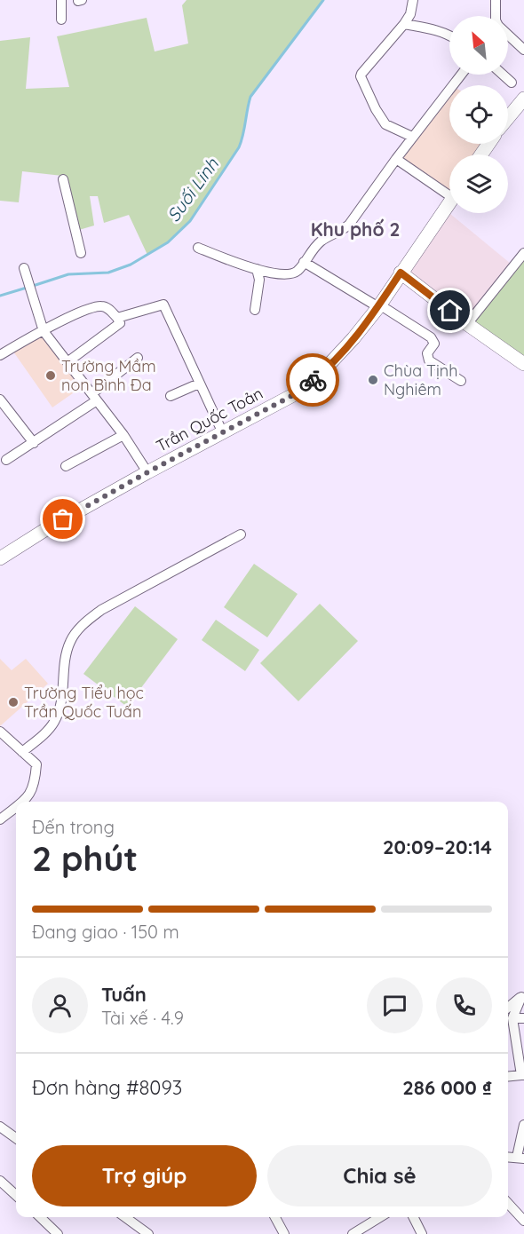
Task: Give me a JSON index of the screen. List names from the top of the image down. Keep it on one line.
{"streets":{"main road":["Trần Quốc Toản"]},"districts":["Khu phố 2"],"water":["Suối Linh"],"places":["Trường Mầm non Bình Đa","Chùa Tịnh Nghiêm","Trường Tiểu học Trần Quốc Tuấn"],"north":"top left","page":{"heading":["2 phút","Đến trong","20:09–20:14"],"panel":["Tuấn","Tài xế · 4.9","Đơn hàng #8093","286 000 ₫"],"bar":"Đang giao · 150 m","buttons":["Trợ giúp","Chia sẻ"]}}
